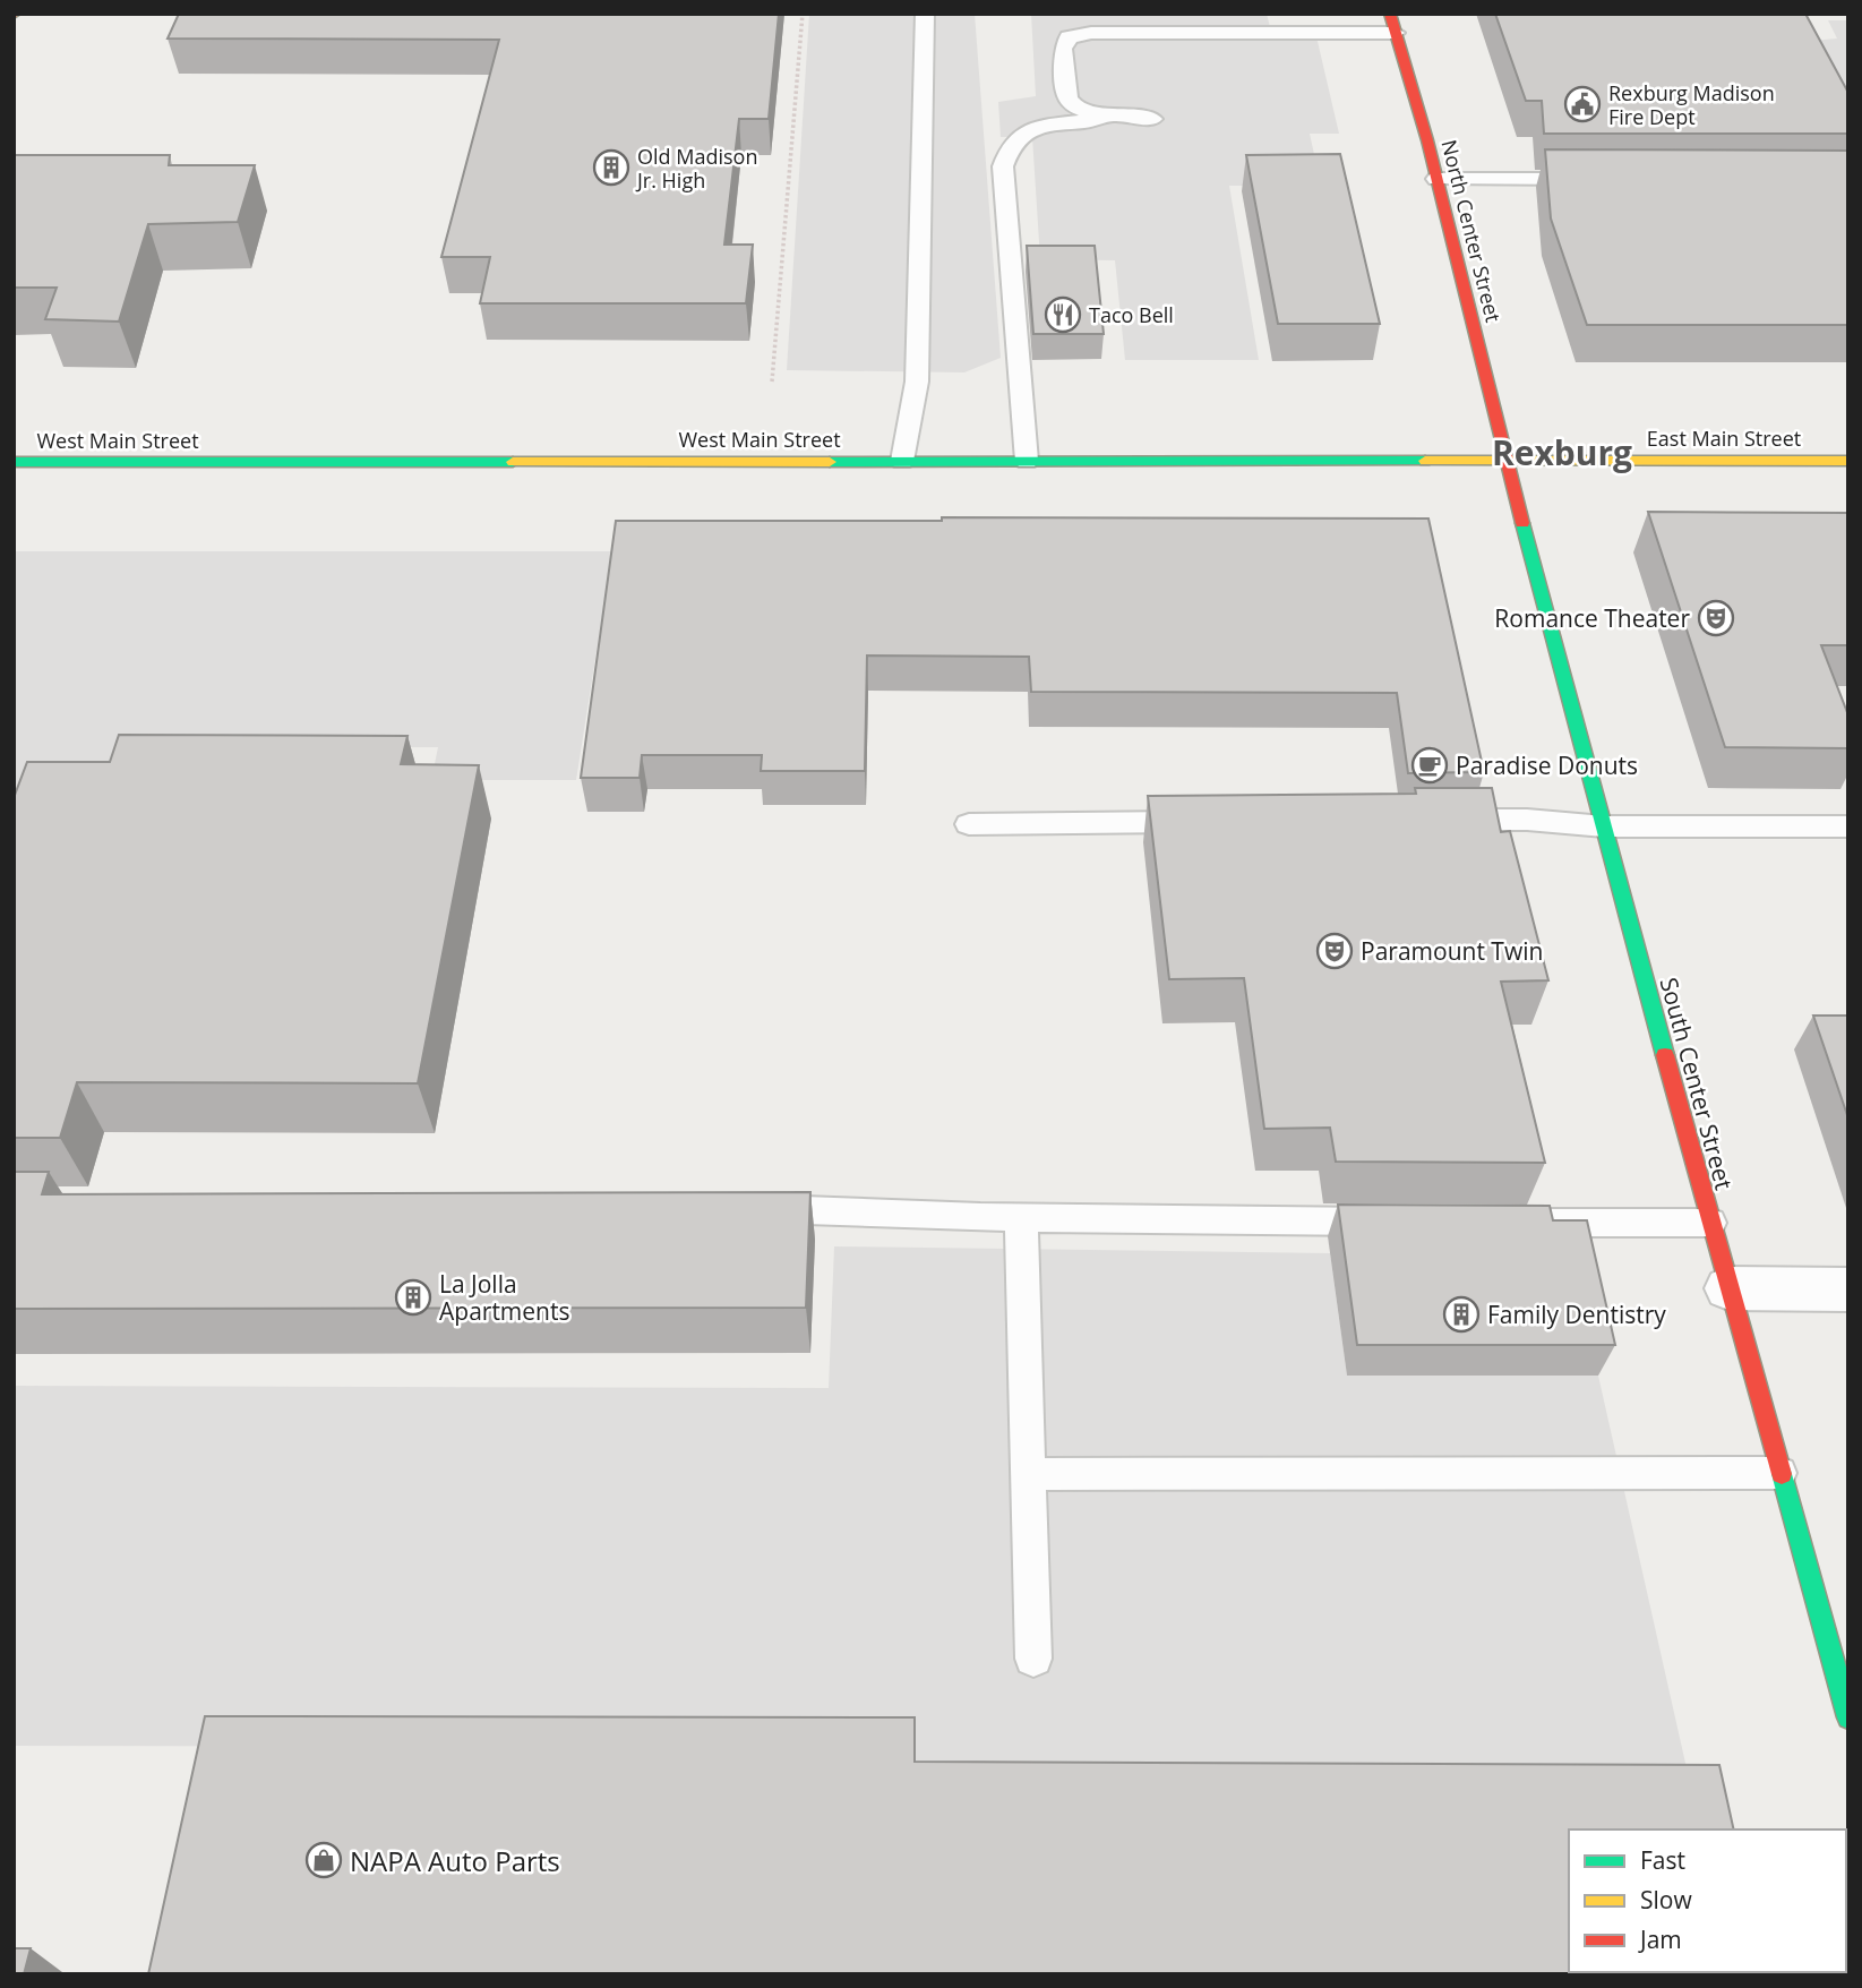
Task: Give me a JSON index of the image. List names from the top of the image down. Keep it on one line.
{"streets":{"street":["North Center Street","East Main Street","West Main Street","South Center Street"]},"crossings":[["North Center Street","East Main Street"],["North Center Street","West Main Street"],["North Center Street","South Center Street"],["East Main Street","West Main Street"],["East Main Street","South Center Street"],["West Main Street","South Center Street"]],"districts":["Rexburg"],"places":{"public building":["Rexburg Madison Fire Dept"],"building":["Old Madison Jr. High","La Jolla Apartments","Family Dentistry"],"restaurant":["Taco Bell"],"theatre":["Romance Theater","Paramount Twin"],"cafe":["Paradise Donuts"],"shop":["NAPA Auto Parts"]},"legend":["Fast","Slow","Jam"]}
